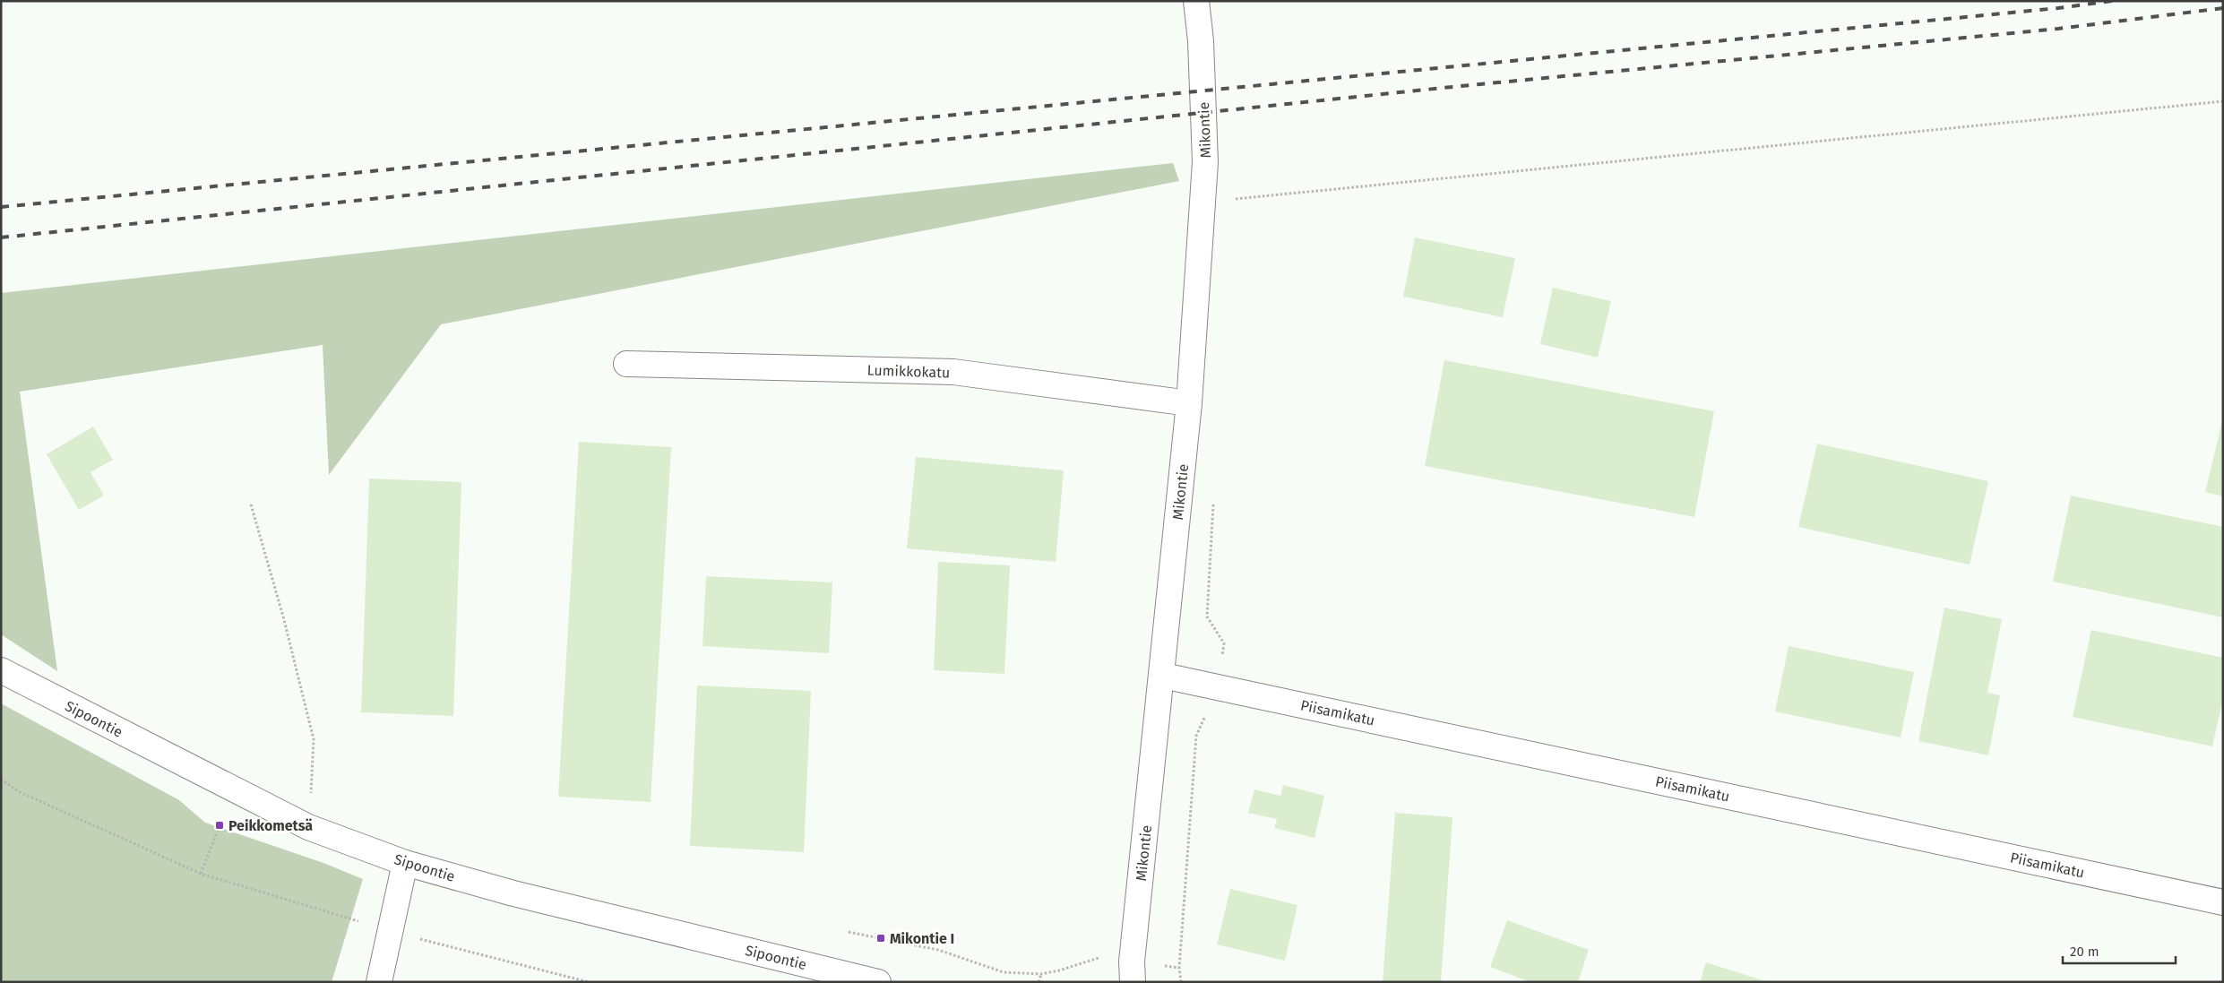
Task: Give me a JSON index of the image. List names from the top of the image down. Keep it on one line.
{"streets":{"street":["Mikontie","Lumikkokatu","Piisamikatu","Sipoontie"]},"crossings":[["Mikontie","Lumikkokatu"],["Mikontie","Piisamikatu"]],"places":{"transit":["Peikkometsä","Mikontie I"]},"scale_bar":"20 m"}
